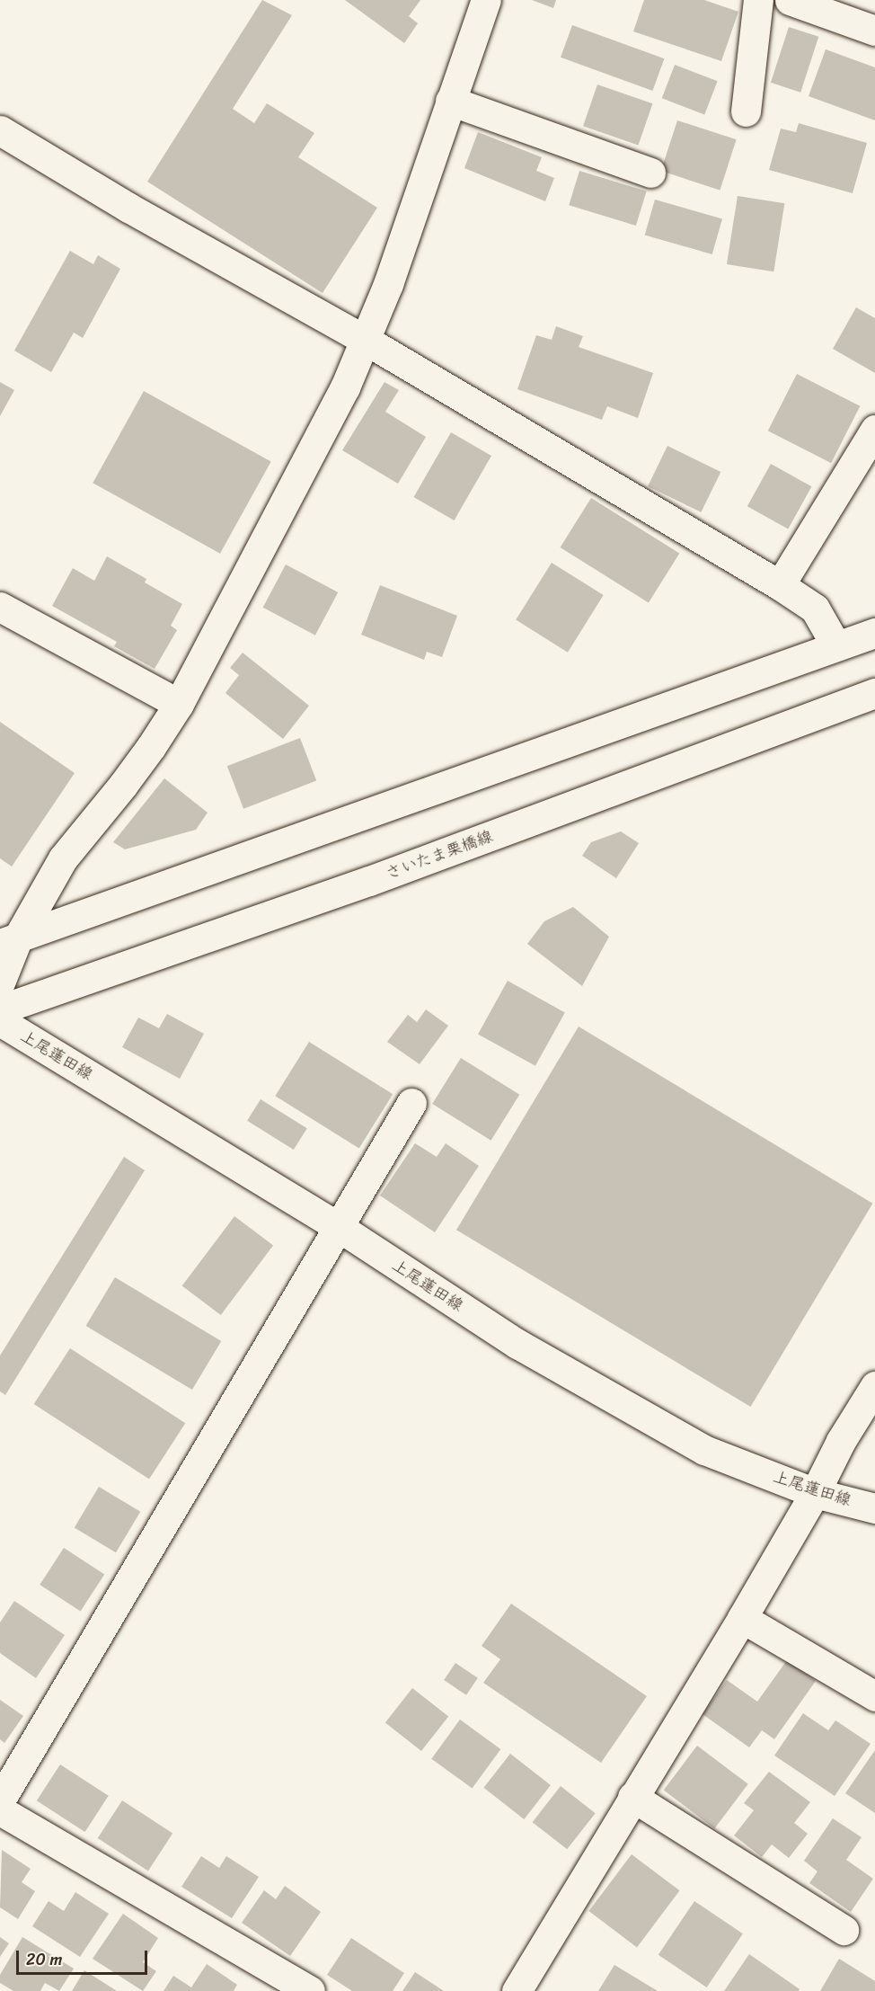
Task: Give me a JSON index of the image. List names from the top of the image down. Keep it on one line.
{"streets":{"street":["さいたま栗橋線","上尾蓮田線"]},"scale_bar":"20 m"}
